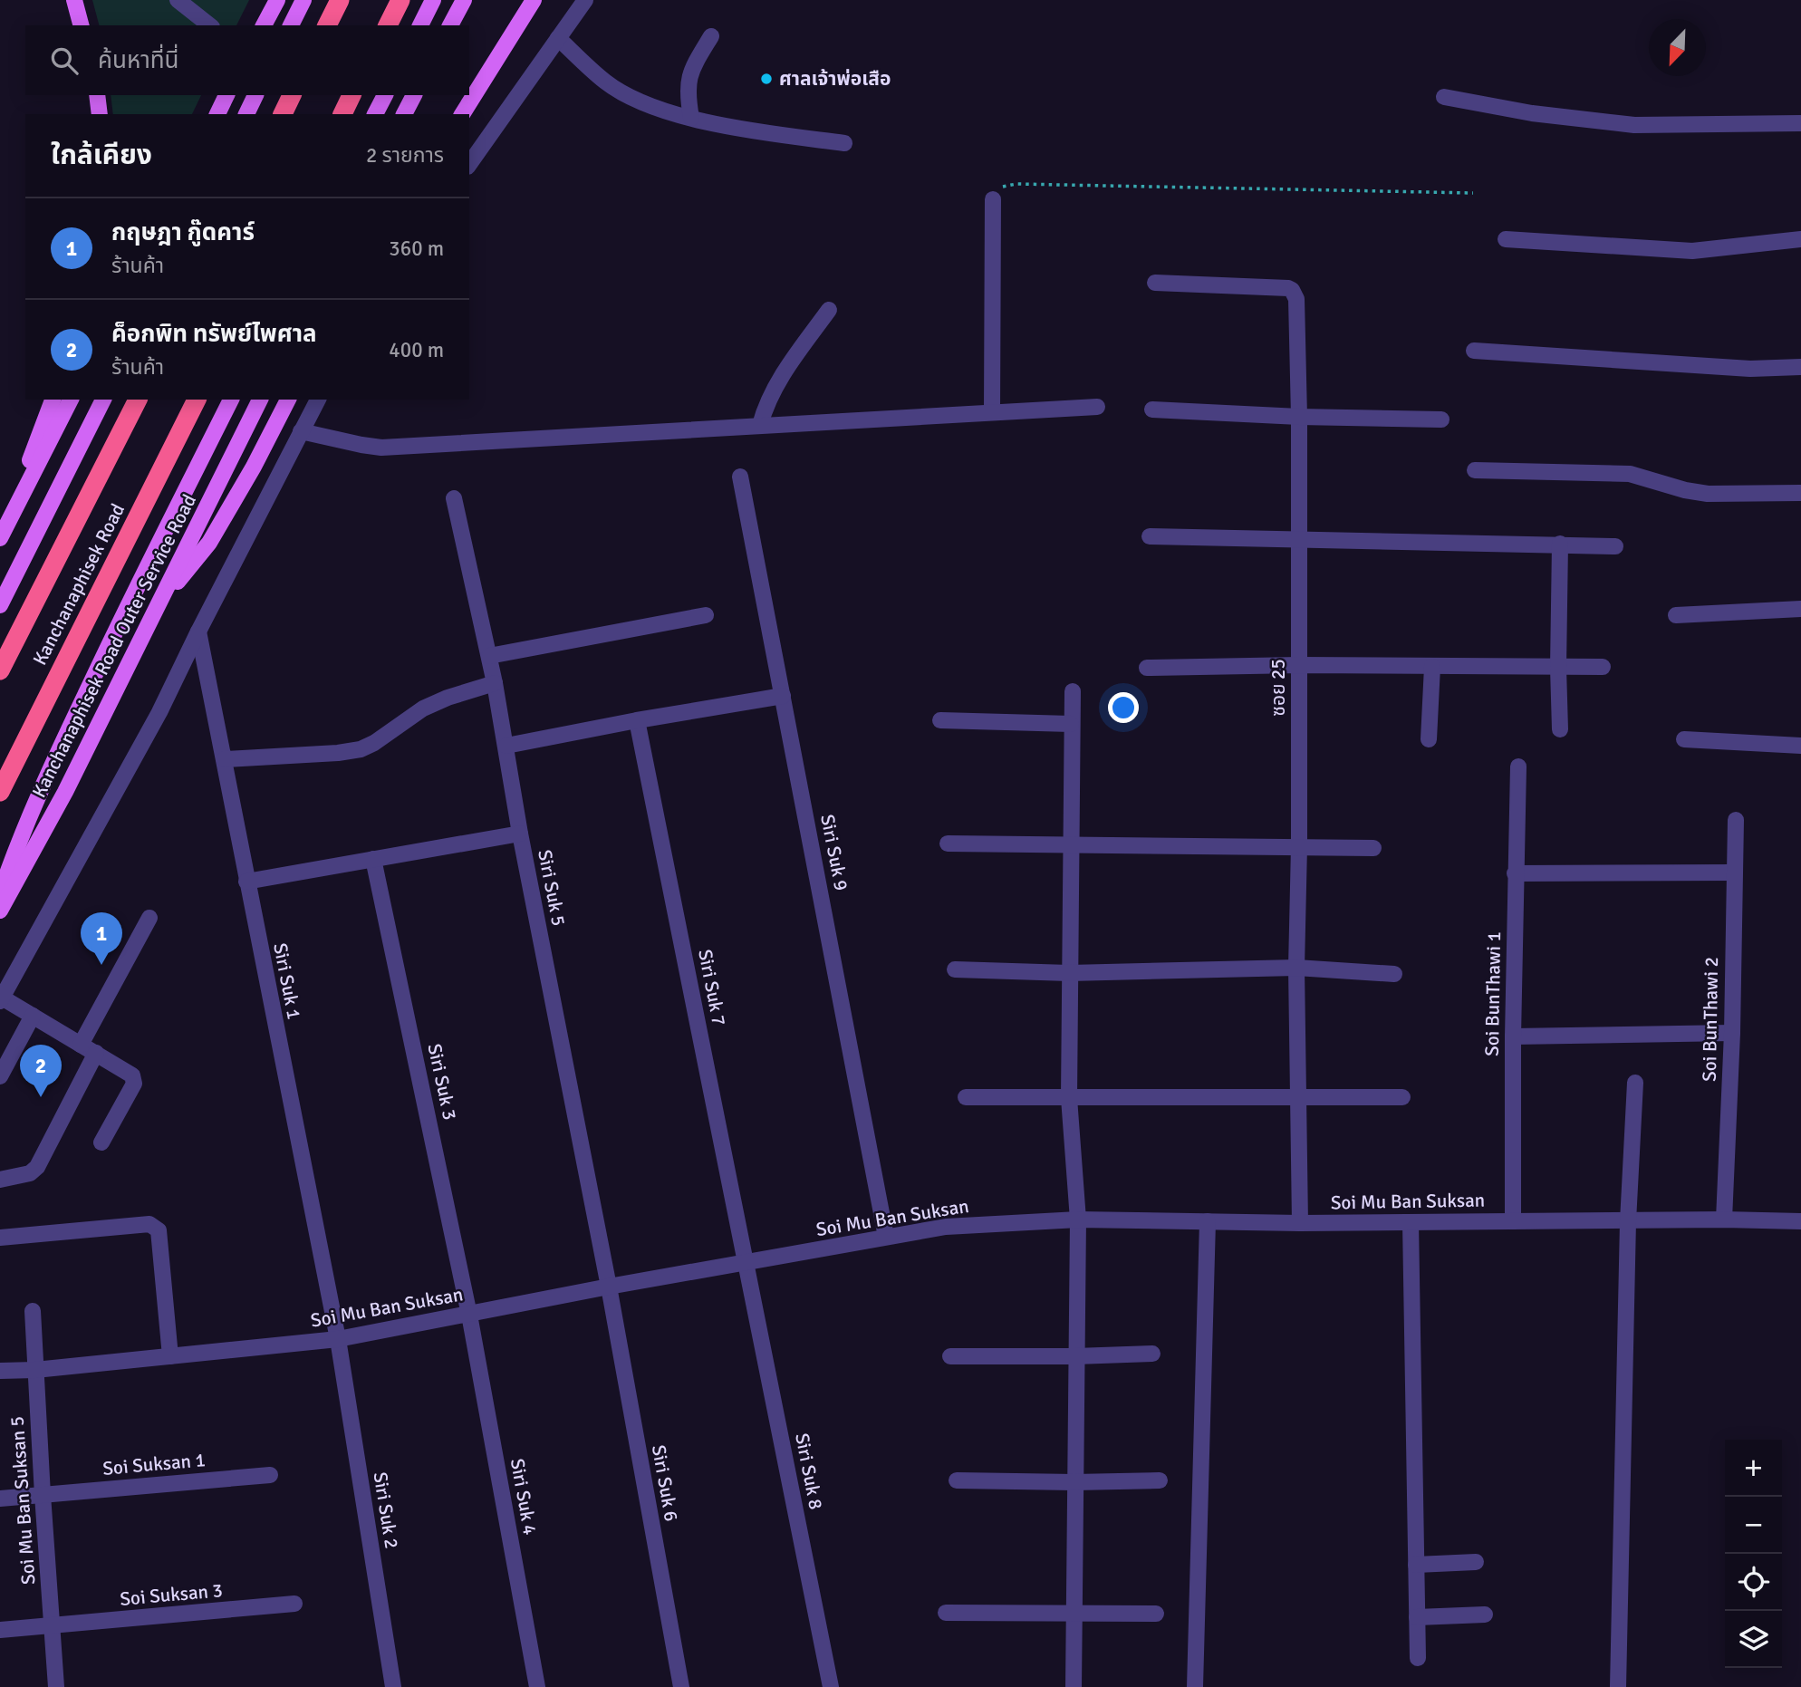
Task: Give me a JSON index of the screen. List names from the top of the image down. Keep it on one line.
{"streets":{"highway":["Kanchanaphisek Road"],"main road":["Kanchanaphisek Road Outer Service Road"],"street":["ซอย 25","Siri Suk 9","Siri Suk 5","Siri Suk 1","Siri Suk 7","Soi BunThawi 1","Soi BunThawi 2","Siri Suk 3","Soi Mu Ban Suksan","Soi Suksan 1","Siri Suk 8","Siri Suk 6","Siri Suk 4","Soi Mu Ban Suksan 5","Siri Suk 2","Soi Suksan 3"]},"crossings":[["ซอย 25","Soi Mu Ban Suksan"],["Siri Suk 9","Soi Mu Ban Suksan"],["Siri Suk 5","Soi Mu Ban Suksan"],["Siri Suk 5","Siri Suk 6"],["Siri Suk 1","Soi Mu Ban Suksan"],["Siri Suk 1","Siri Suk 2"],["Siri Suk 7","Soi Mu Ban Suksan"],["Siri Suk 7","Siri Suk 8"],["Soi BunThawi 1","Soi Mu Ban Suksan"],["Soi BunThawi 2","Soi Mu Ban Suksan"],["Siri Suk 3","Soi Mu Ban Suksan"],["Siri Suk 3","Siri Suk 4"],["Soi Mu Ban Suksan","Siri Suk 8"],["Soi Mu Ban Suksan","Siri Suk 6"],["Soi Mu Ban Suksan","Siri Suk 4"],["Soi Mu Ban Suksan","Soi Mu Ban Suksan 5"],["Soi Mu Ban Suksan","Siri Suk 2"],["Soi Suksan 1","Soi Mu Ban Suksan 5"],["Soi Mu Ban Suksan 5","Soi Suksan 3"]],"places":["ศาลเจ้าพ่อเสือ"],"north":"bottom left","page":{"search":"ค้นหาที่นี่","heading":["ใกล้เคียง","2 รายการ"],"list":[{"mark":"1","name":"กฤษฎา กู๊ดคาร์","note":"ร้านค้า","value":"360 m"},{"mark":"2","name":"ค็อกพิท ทรัพย์ไพศาล","note":"ร้านค้า","value":"400 m"}],"pins":["1","2"],"map_buttons":["+","−"]}}
